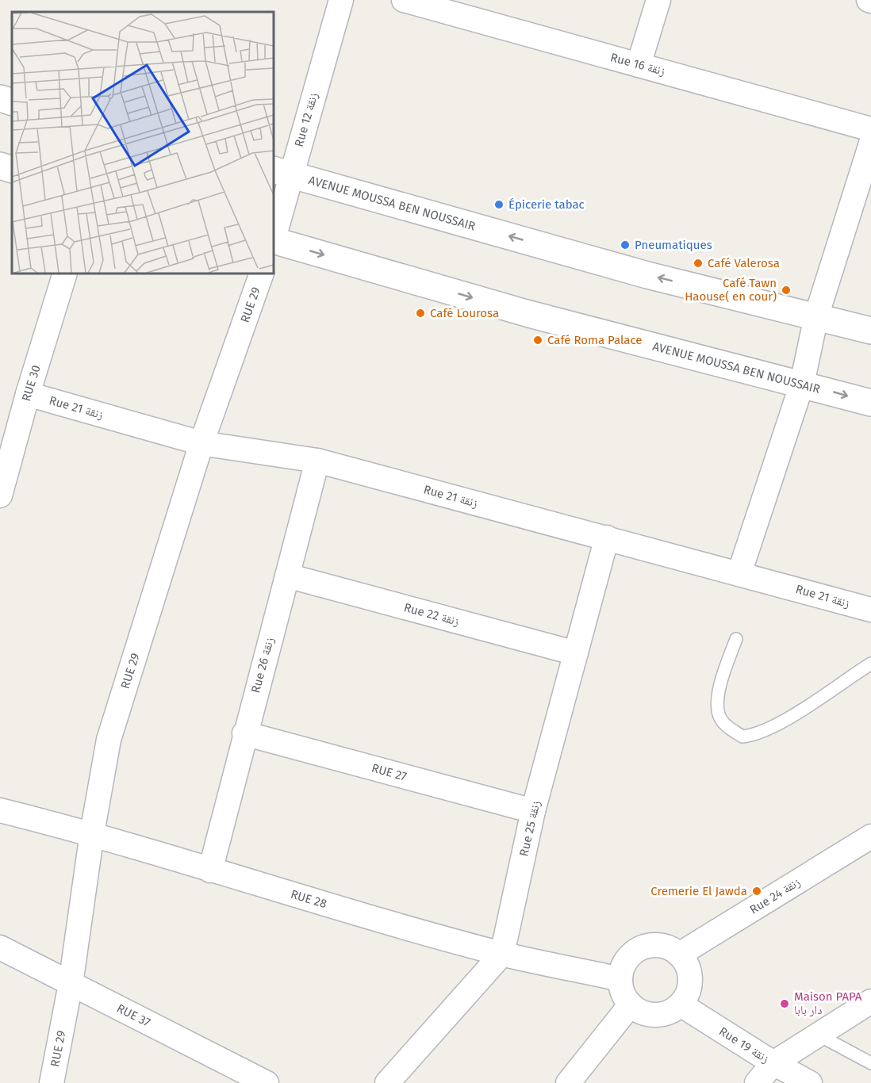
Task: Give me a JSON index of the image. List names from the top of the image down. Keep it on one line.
{"streets":{"street":["Rue 16 زنقة","Rue 12 زنقة","AVENUE MOUSSA BEN NOUSSAIR","RUE 29","RUE 30","Rue 21 زنقة","Rue 22 زنقة","Rue 26 زنقة","RUE 27","Rue 25 زنقة","Rue 24 زنقة","RUE 28","RUE 37","Rue 19 زنقة"]},"crossings":[["Rue 12 زنقة","AVENUE MOUSSA BEN NOUSSAIR"],["RUE 29","Rue 21 زنقة"],["RUE 29","RUE 28"],["RUE 29","RUE 37"],["RUE 30","Rue 21 زنقة"],["Rue 21 زنقة","Rue 26 زنقة"],["Rue 21 زنقة","Rue 25 زنقة"],["Rue 22 زنقة","Rue 26 زنقة"],["Rue 22 زنقة","Rue 25 زنقة"],["Rue 26 زنقة","RUE 27"],["Rue 26 زنقة","RUE 28"],["RUE 27","Rue 25 زنقة"],["Rue 25 زنقة","RUE 28"],["Rue 24 زنقة","RUE 28"],["Rue 24 زنقة","Rue 19 زنقة"],["RUE 28","Rue 19 زنقة"]],"places":["Épicerie tabac","Pneumatiques","Café Valerosa","Café Tawn Haouse( en cour)","Café Lourosa","Café Roma Palace","Cremerie El Jawda","Maison PAPA دار بابا"]}
